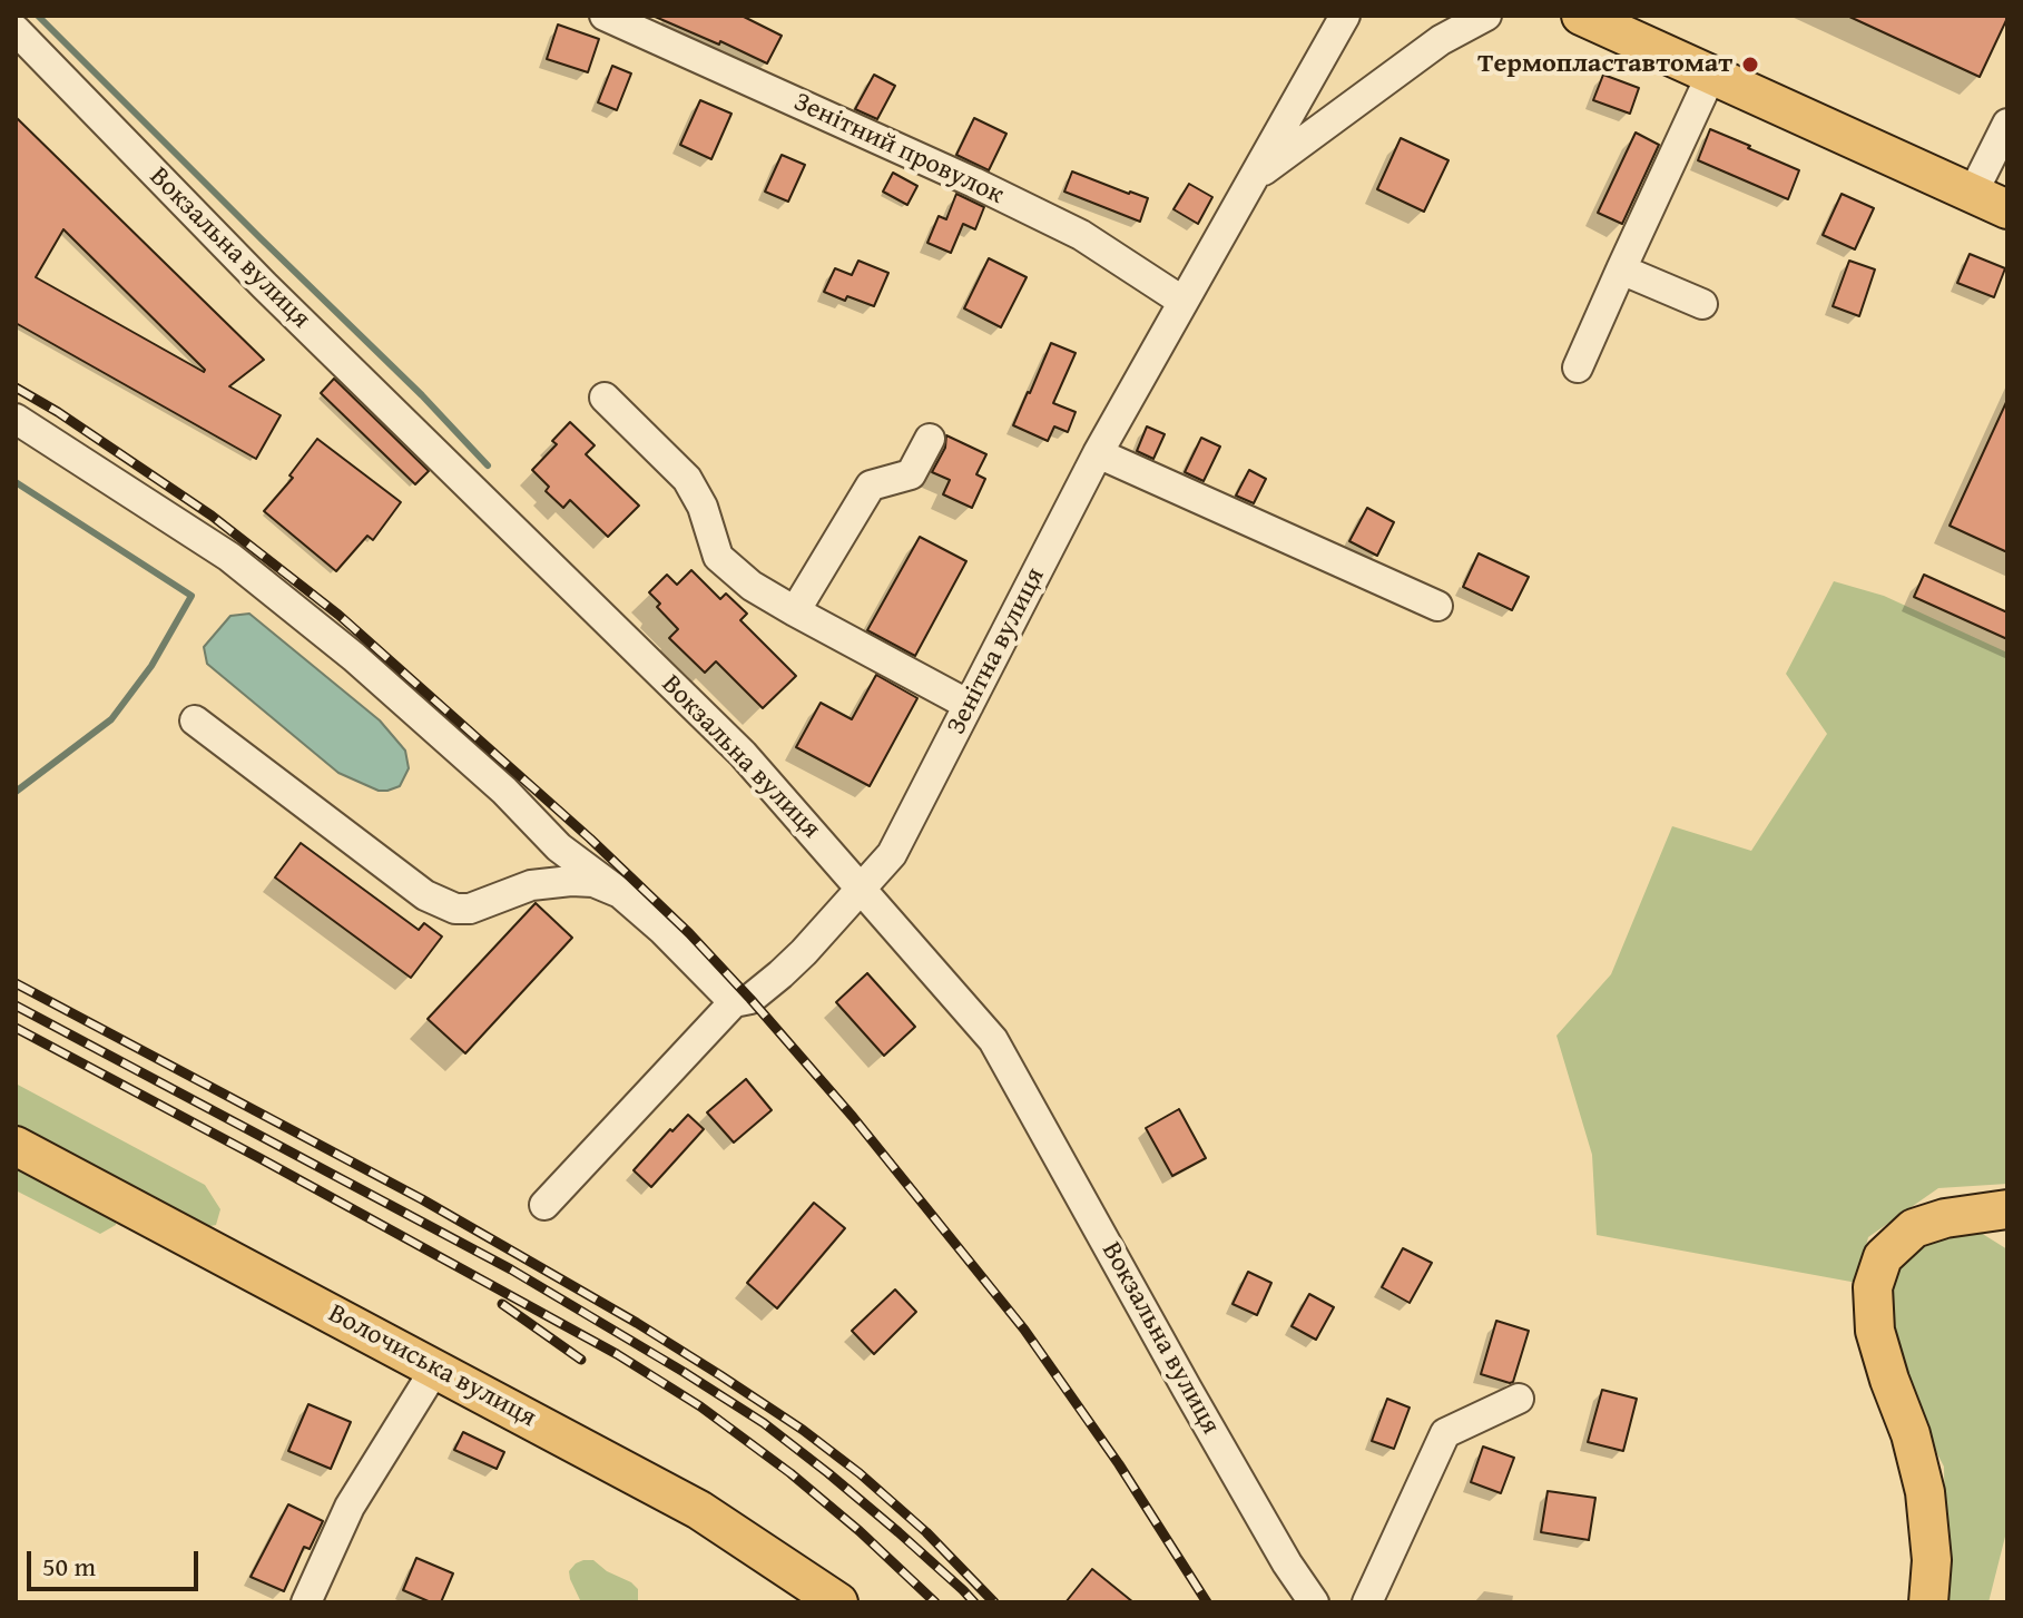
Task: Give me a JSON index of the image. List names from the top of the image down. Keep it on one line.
{"streets":{"main road":["Волочиська вулиця"],"street":["Зенітний провулок","Вокзальна вулиця","Зенітна вулиця"]},"crossings":[["Зенітний провулок","Зенітна вулиця"],["Вокзальна вулиця","Зенітна вулиця"]],"places":["Термопластавтомат"],"scale_bar":"50 m"}
